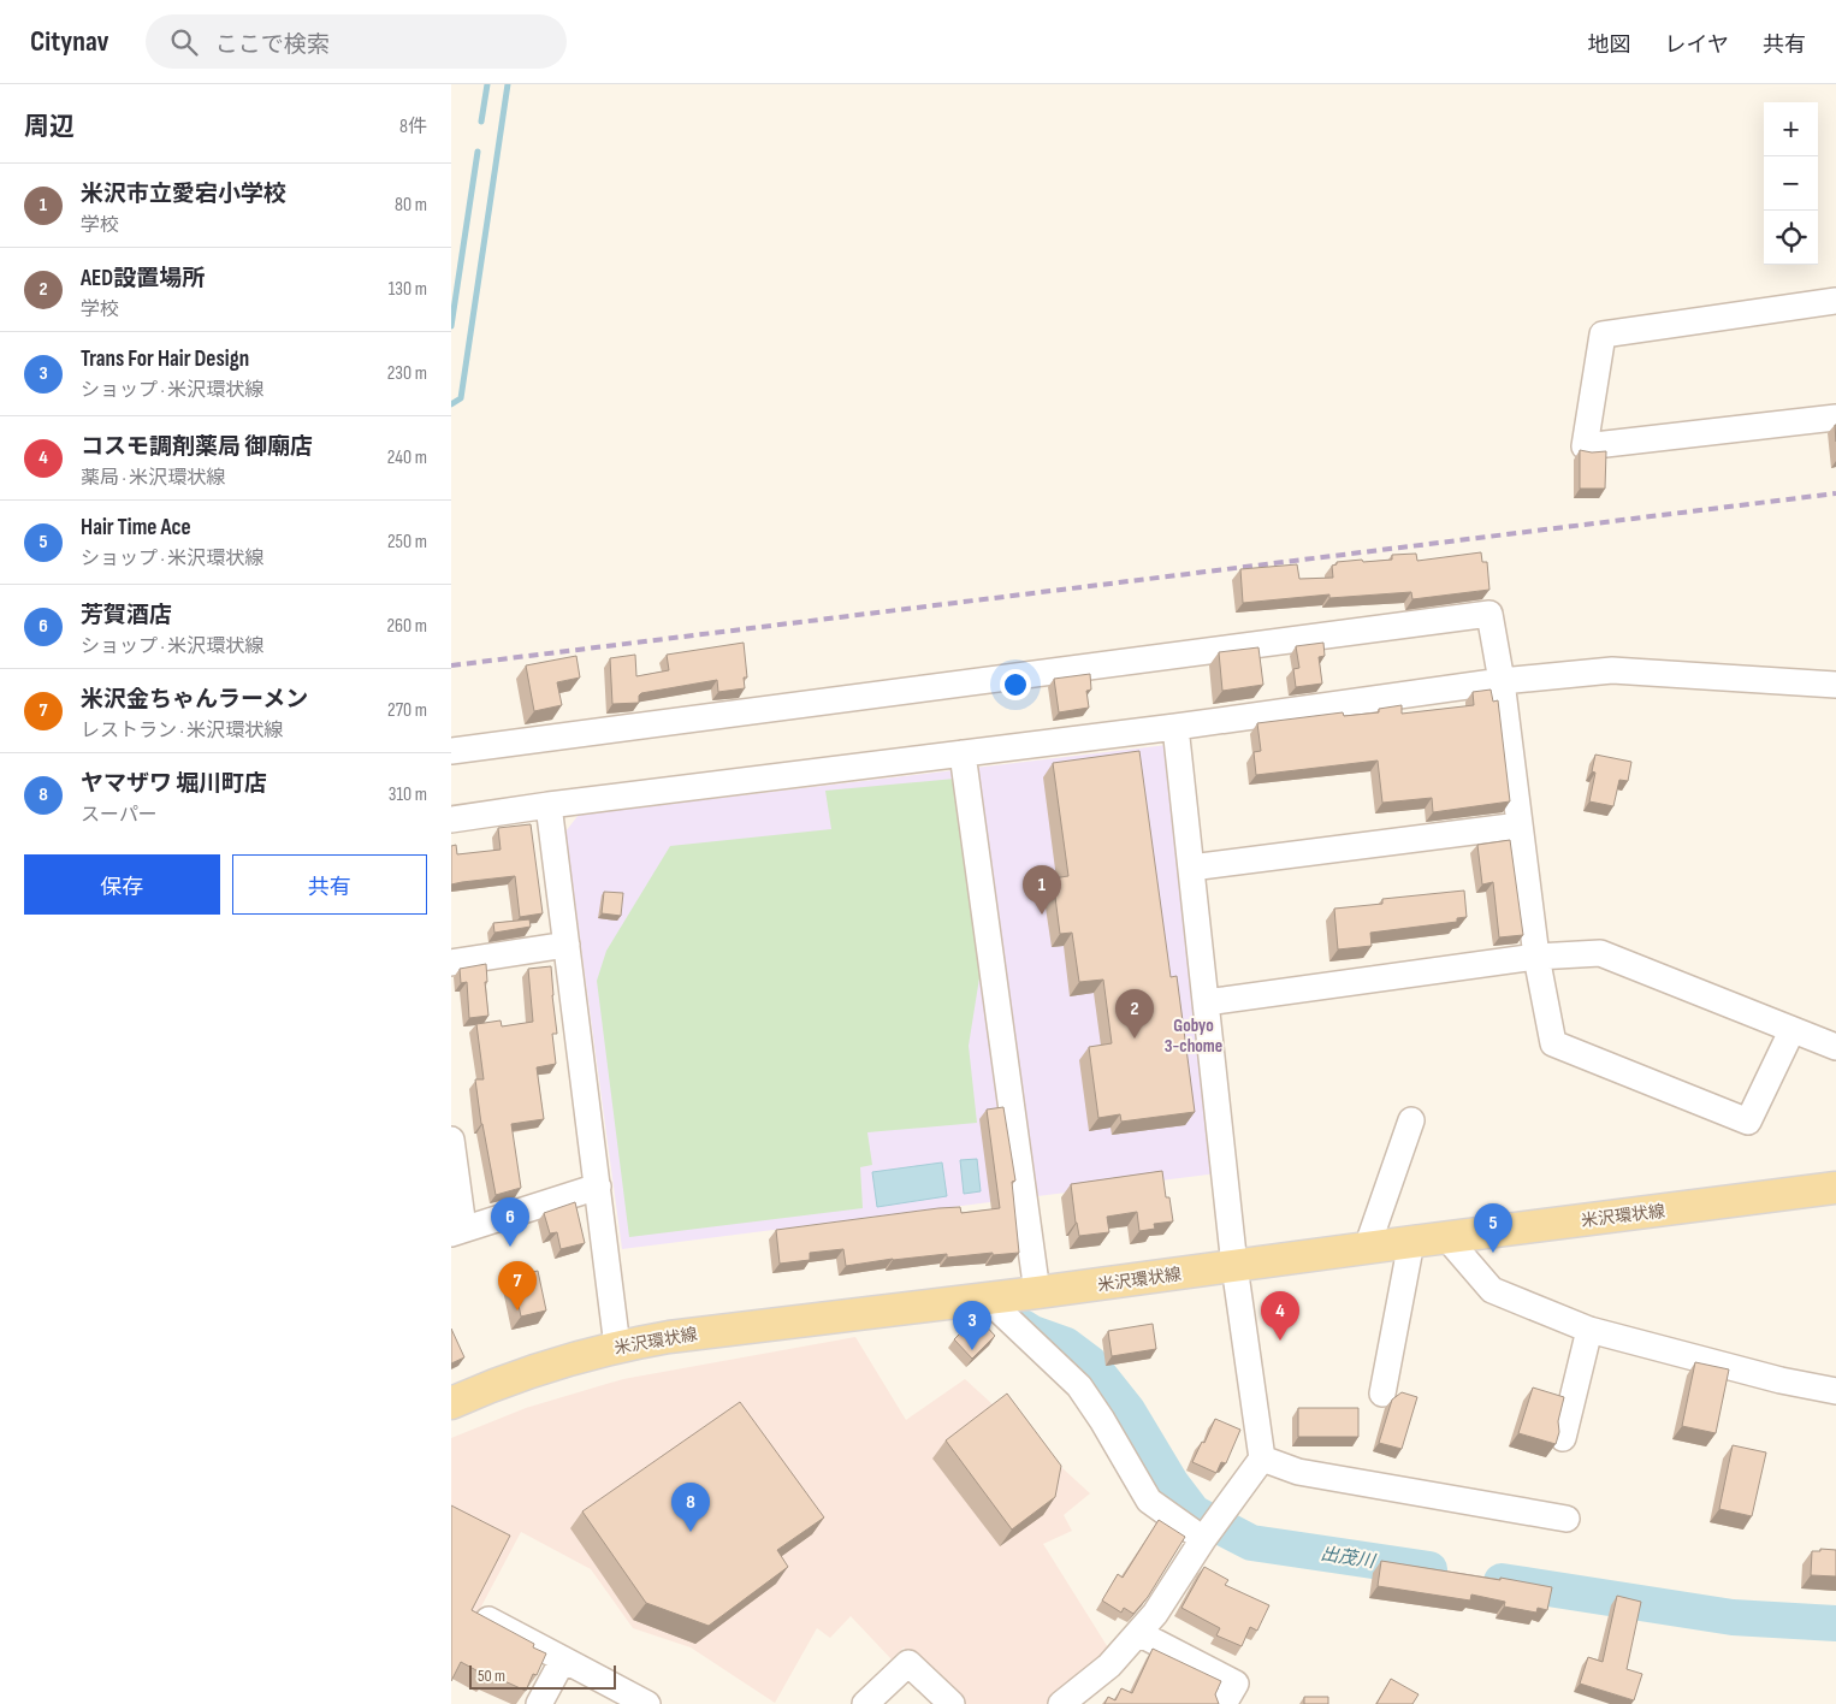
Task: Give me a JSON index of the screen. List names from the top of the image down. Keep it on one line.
{"streets":{"main road":["米沢環状線"]},"districts":["Gobyo 3-chome"],"water":["出茂川"],"scale_bar":"50 m","page":{"header":"Citynav","search":"ここで検索","nav":["地図","レイヤ","共有"],"heading":["周辺","8件"],"map_buttons":["+","−"],"list":[{"mark":"1","name":"米沢市立愛宕小学校","note":"学校","value":"80 m"},{"mark":"2","name":"AED設置場所","note":"学校","value":"130 m"},{"mark":"3","name":"Trans For Hair Design","note":"ショップ · 米沢環状線","value":"230 m"},{"mark":"4","name":"コスモ調剤薬局 御廟店","note":"薬局 · 米沢環状線","value":"240 m"},{"mark":"5","name":"Hair Time Ace","note":"ショップ · 米沢環状線","value":"250 m"},{"mark":"6","name":"芳賀酒店","note":"ショップ · 米沢環状線","value":"260 m"},{"mark":"7","name":"米沢金ちゃんラーメン","note":"レストラン · 米沢環状線","value":"270 m"},{"mark":"8","name":"ヤマザワ 堀川町店","note":"スーパー","value":"310 m"}],"buttons":["保存","共有"],"pins":["1","2","6","5","7","4","3","8"],"scale":"50 m"}}
